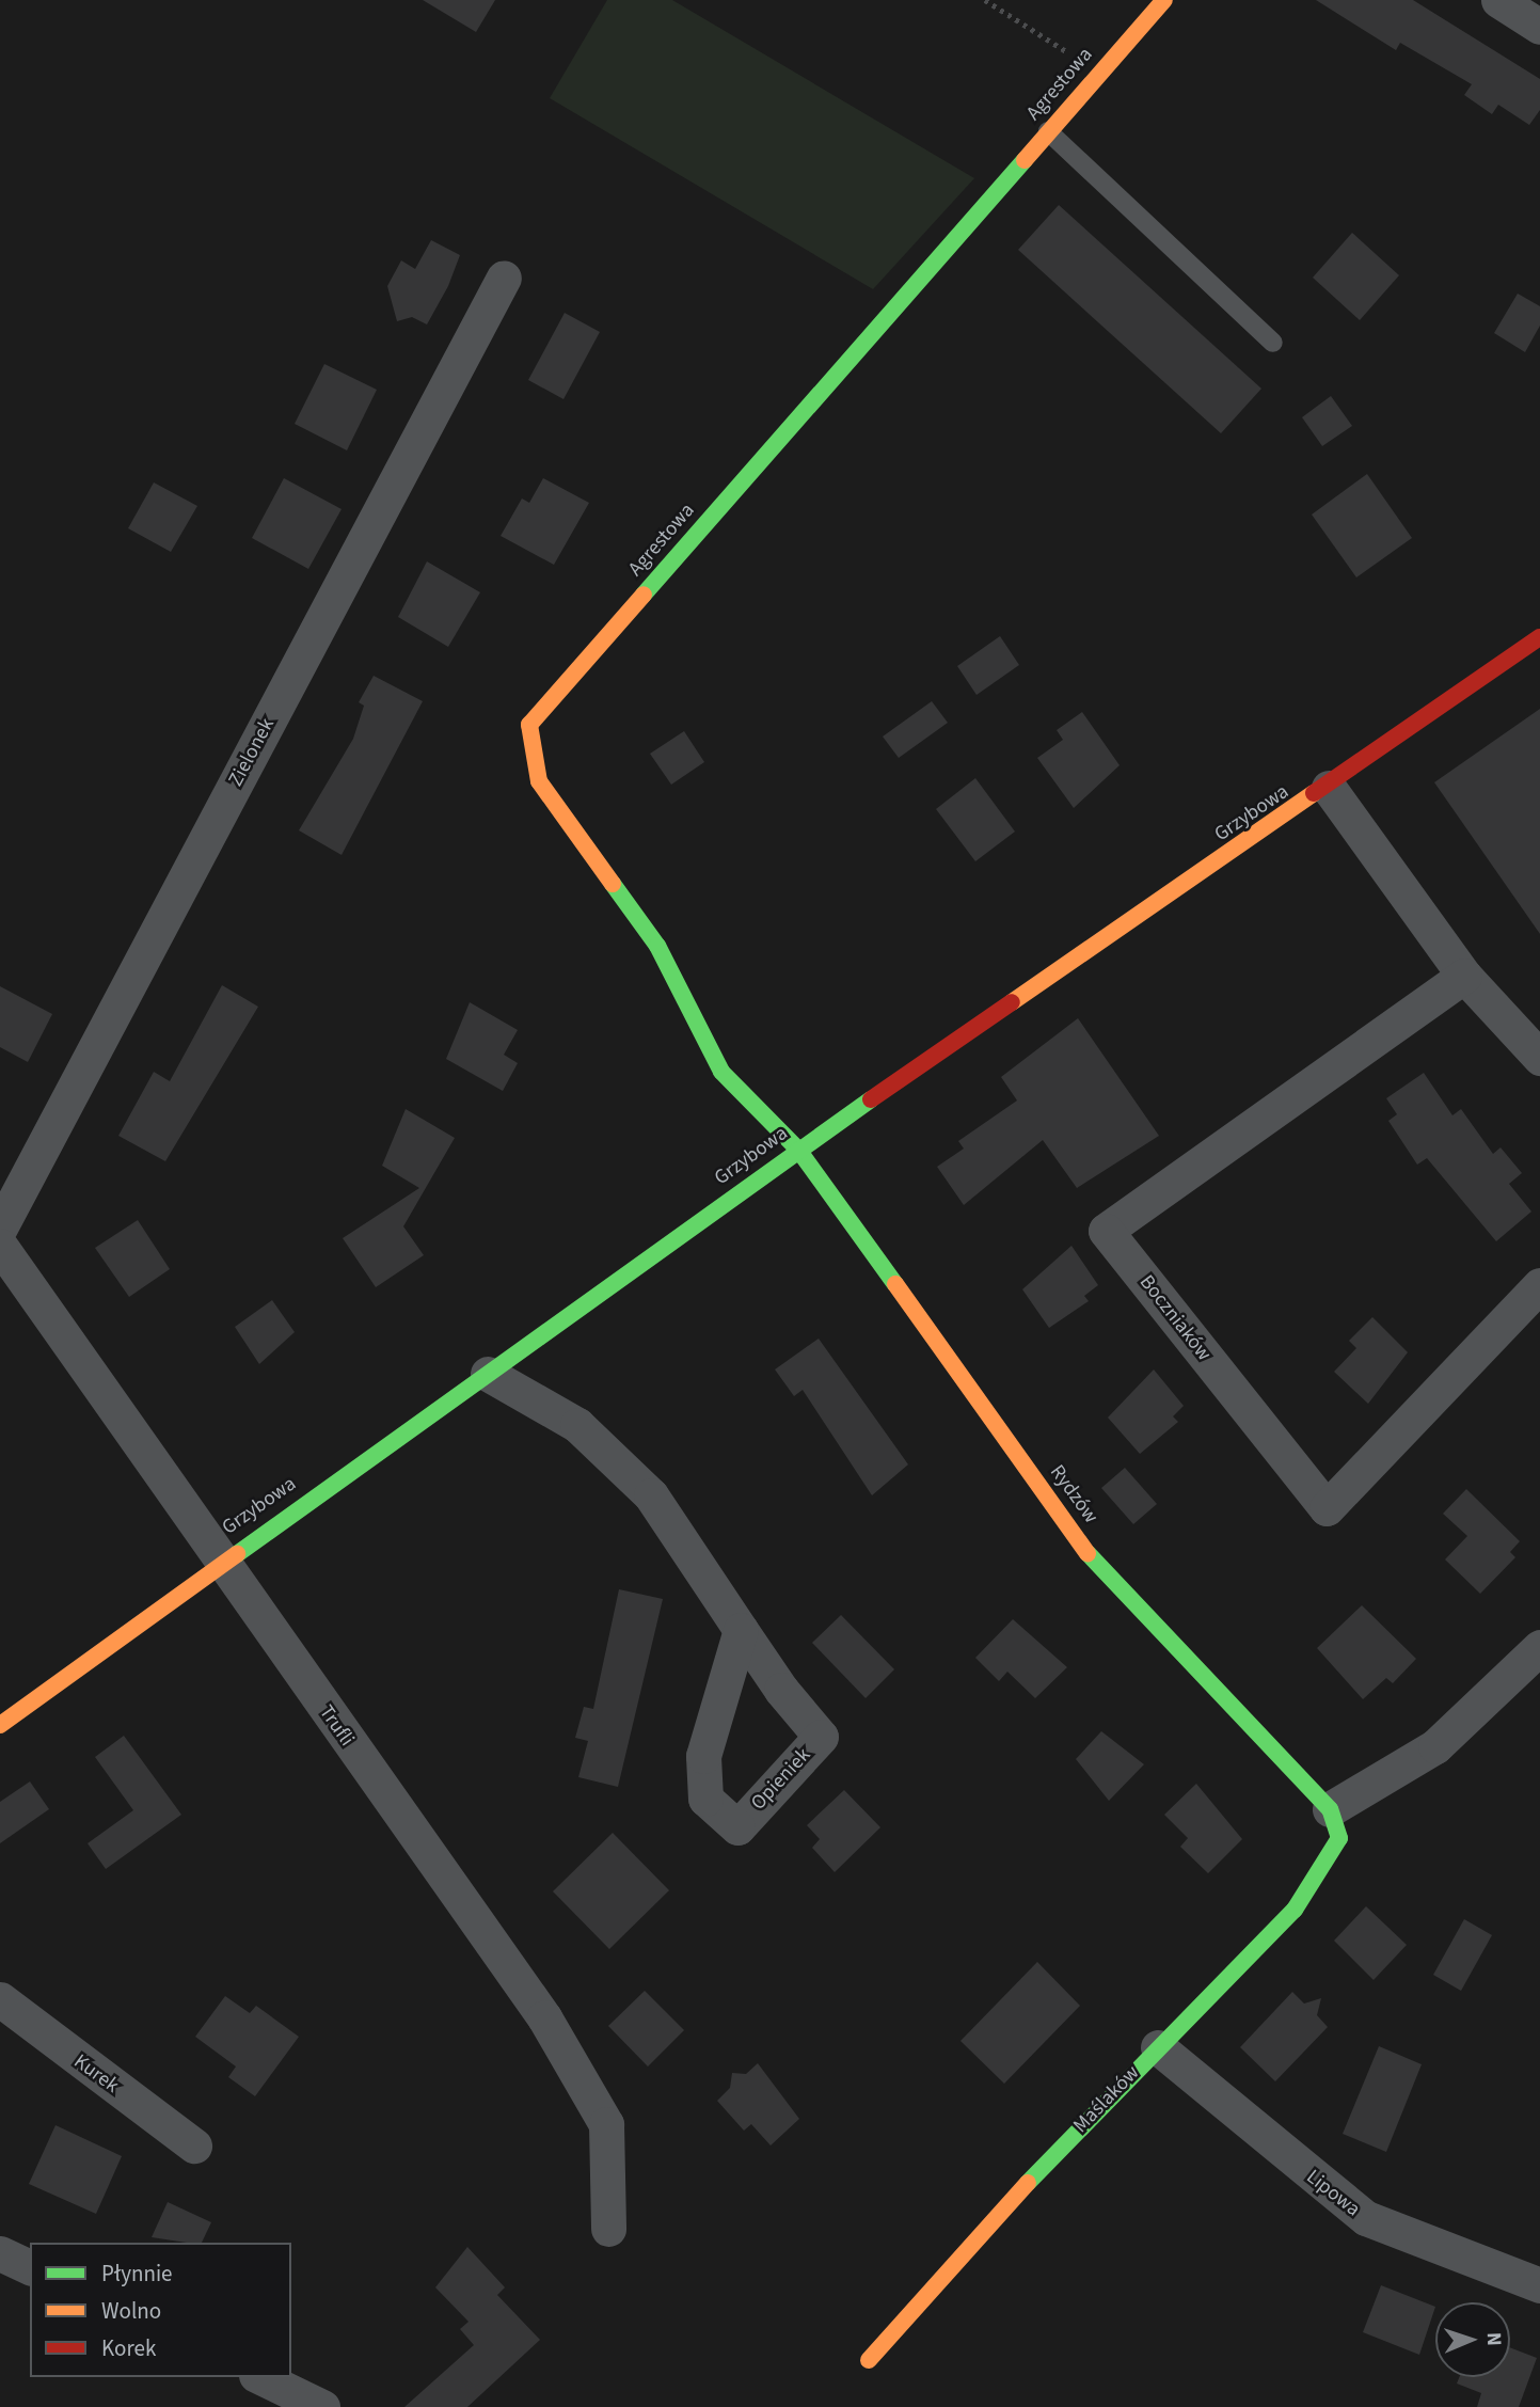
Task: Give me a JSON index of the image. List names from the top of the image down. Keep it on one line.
{"streets":{"street":["Agrestowa","Zielonek","Grzybowa","Boczniaków","Rydzów","Trufli","Opieniek","Kurek","Maślaków","Lipowa"]},"crossings":[["Agrestowa","Grzybowa"],["Agrestowa","Rydzów"],["Grzybowa","Rydzów"],["Grzybowa","Trufli"],["Grzybowa","Opieniek"],["Rydzów","Maślaków"],["Maślaków","Lipowa"]],"legend":["Płynnie","Wolno","Korek"],"north":"right"}
